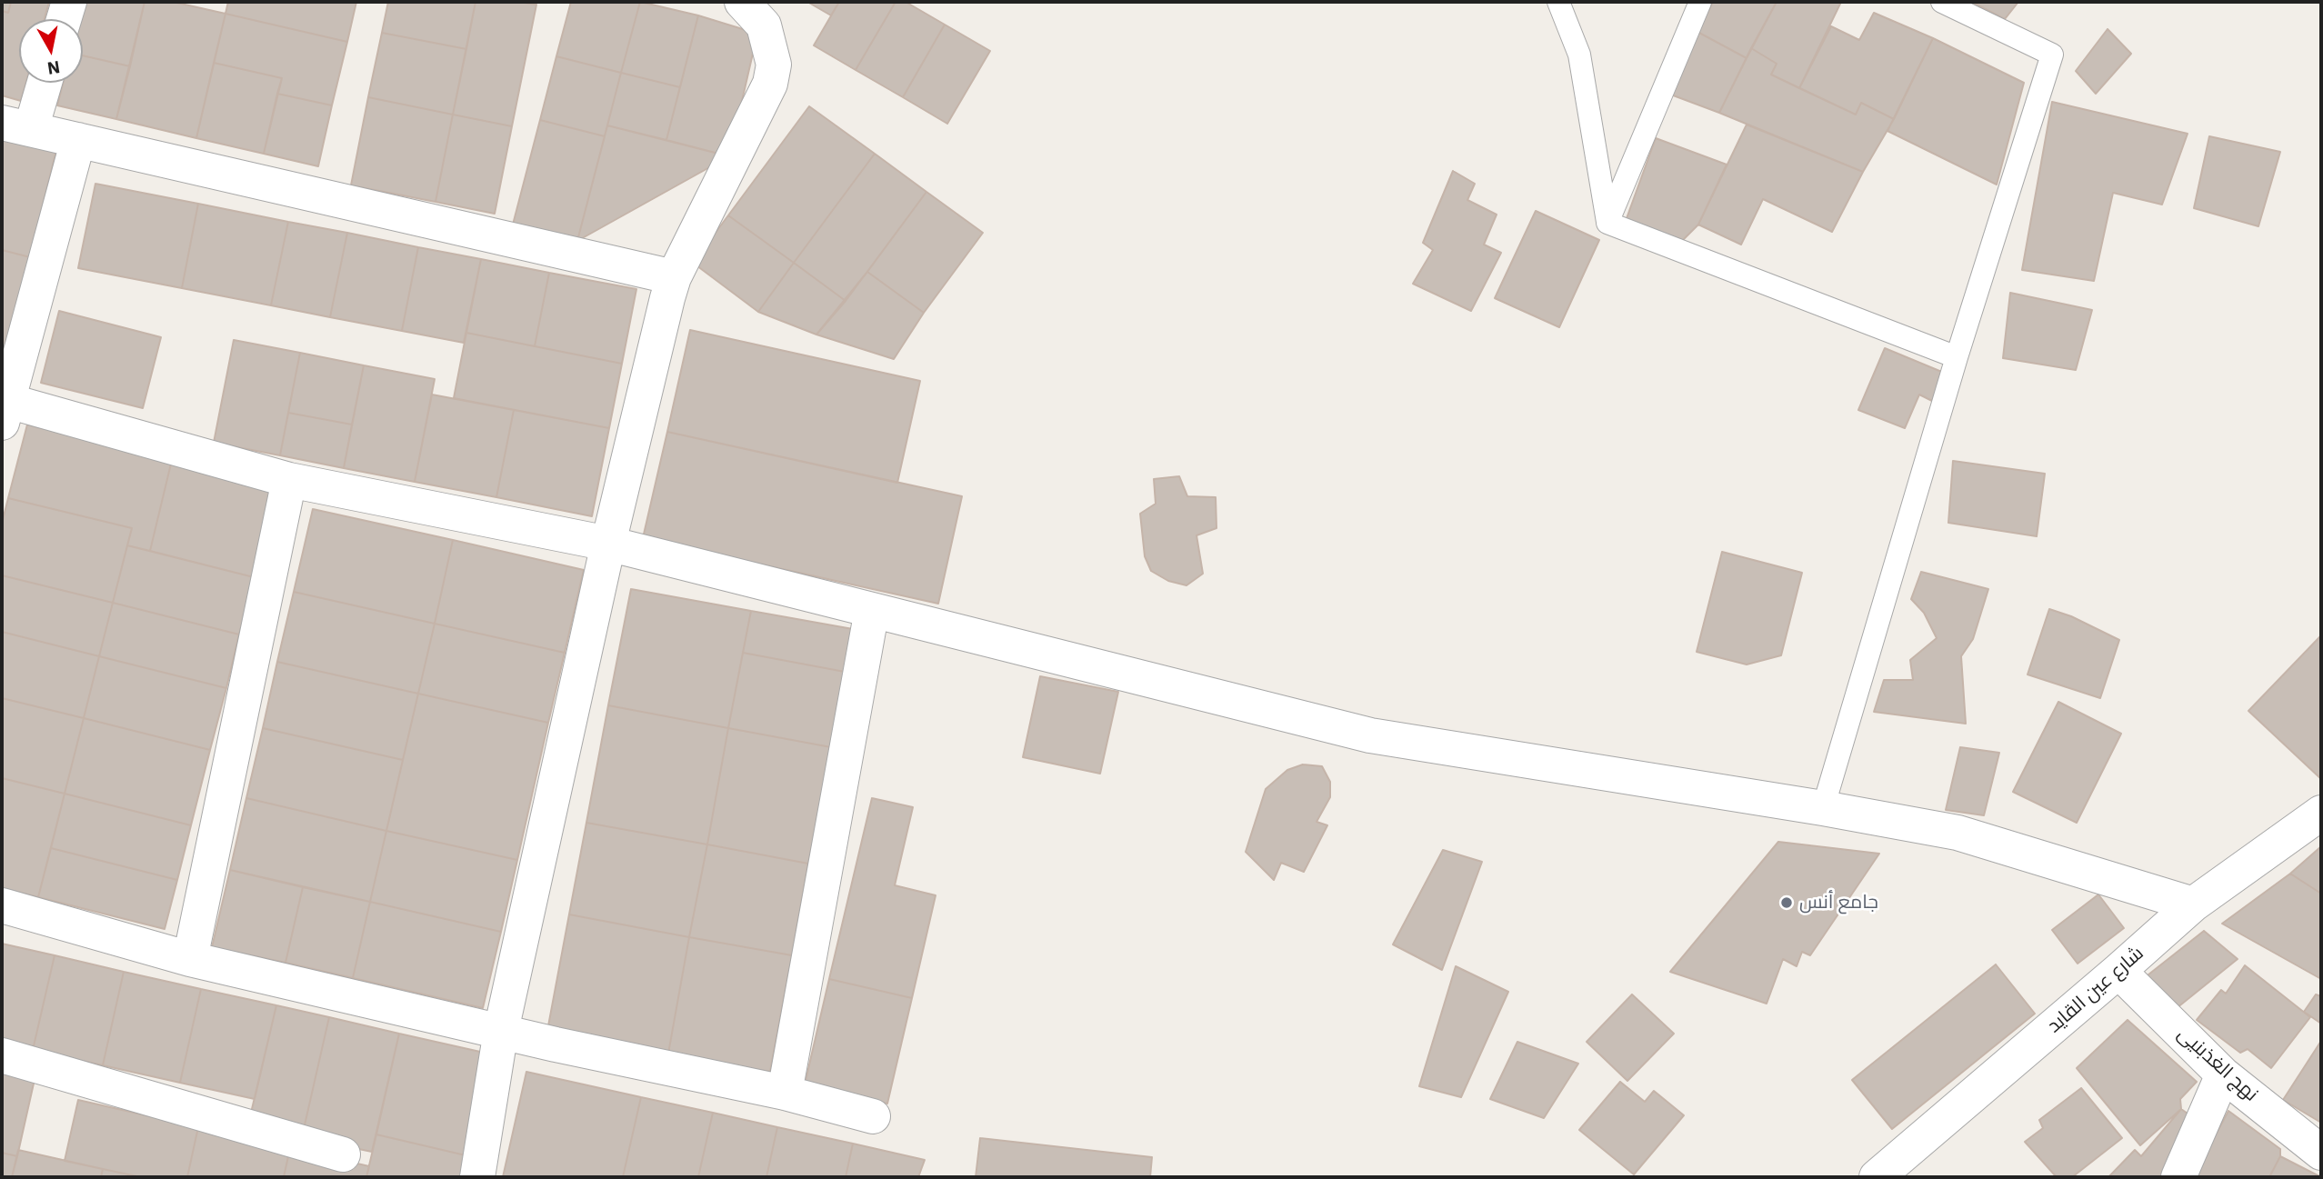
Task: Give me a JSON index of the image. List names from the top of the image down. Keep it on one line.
{"streets":{"street":["شارع عين القايد","نهج الغذبنيى"]},"crossings":[["شارع عين القايد","نهج الغذبنيى"]],"places":["جامع أنس"],"north":"bottom"}
